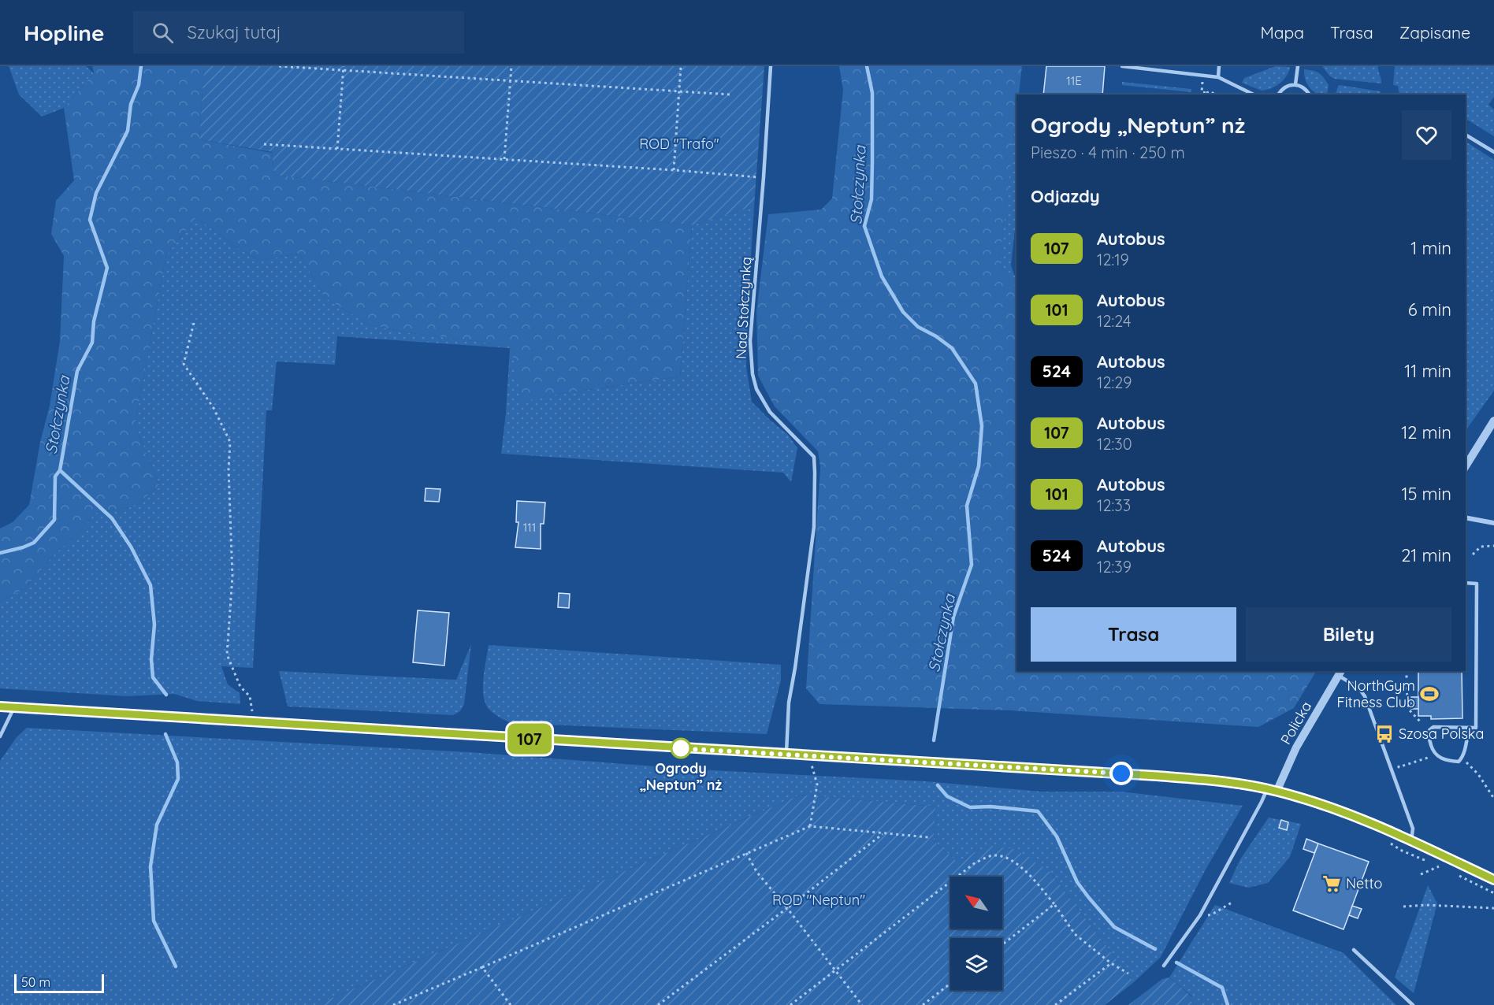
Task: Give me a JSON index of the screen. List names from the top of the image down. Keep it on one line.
{"streets":{"street":["Policka"],"lane":["Nad Stołczynką"]},"water":["Stołczynka"],"parks":["ROD \"Trafo\"","ROD \"Neptun\""],"places":{"sports":["NorthGym Fitness Club"],"bus stop":["Szosa Polska"],"other":["Ogrody „Neptun” nż"],"supermarket":["Netto"]},"lines":["bus line 107"],"house_numbers":["11E","111"],"scale_bar":"50 m","north":"top left","page":{"header":"Hopline","search":"Szukaj tutaj","nav":["Mapa","Trasa","Zapisane"],"on_map":"107","heading":[["Ogrody „Neptun” nż","Pieszo · 4 min · 250 m"],"Odjazdy"],"list":[{"mark":"107","name":"Autobus","note":"12:19","value":"1 min"},{"mark":"101","name":"Autobus","note":"12:24","value":"6 min"},{"mark":"524","name":"Autobus","note":"12:29","value":"11 min"},{"mark":"107","name":"Autobus","note":"12:30","value":"12 min"},{"mark":"101","name":"Autobus","note":"12:33","value":"15 min"},{"mark":"524","name":"Autobus","note":"12:39","value":"21 min"}],"buttons":["Trasa","Bilety"],"scale":"50 m"}}
